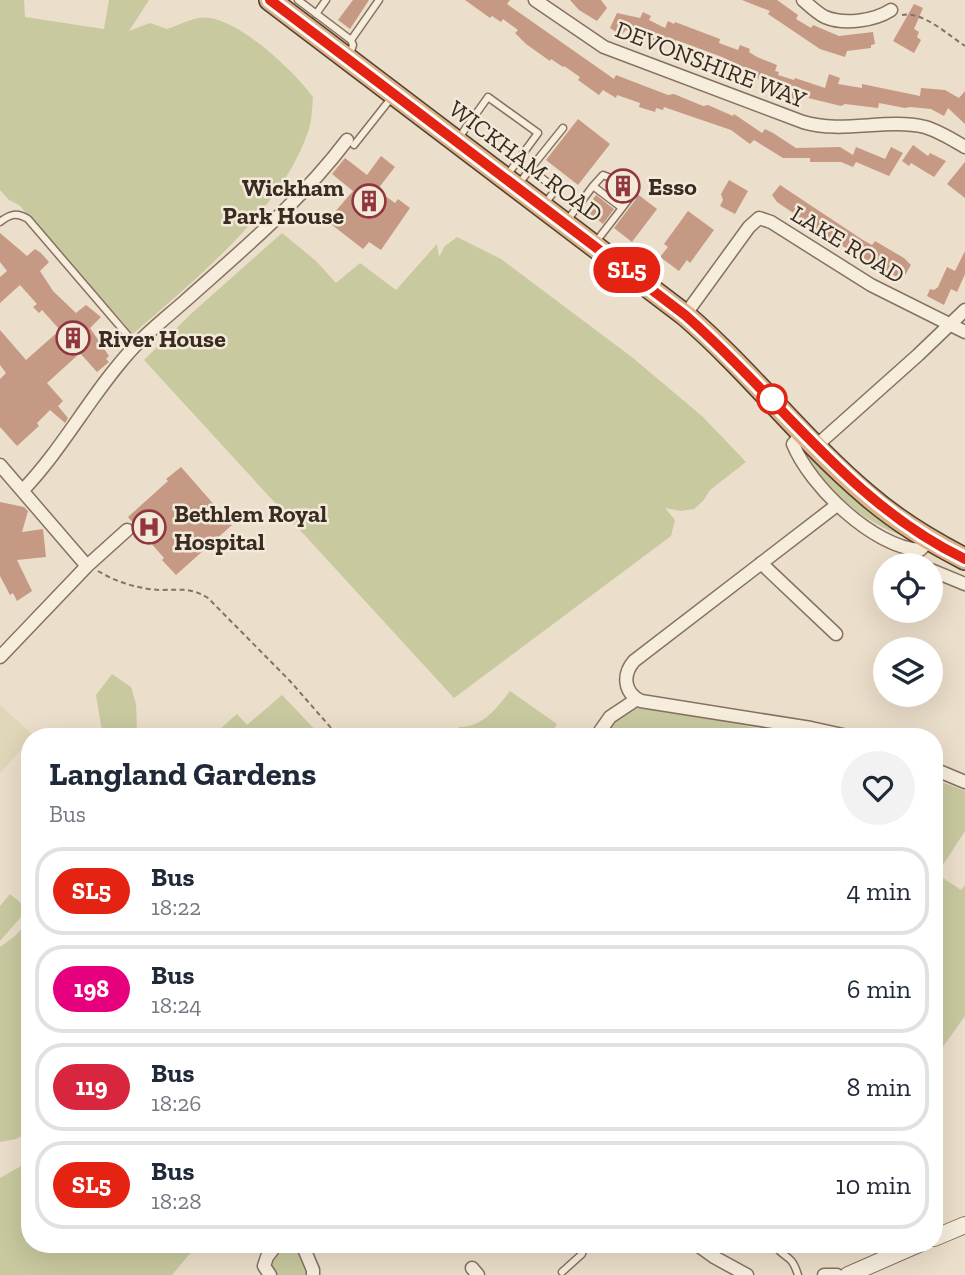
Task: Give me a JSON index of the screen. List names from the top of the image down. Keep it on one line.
{"streets":{"highway":["WICKHAM ROAD"],"street":["DEVONSHIRE WAY","LAKE ROAD"]},"crossings":[["WICKHAM ROAD","LAKE ROAD"]],"places":{"building":["Esso","Wickham Park House","River House"],"hospital":["Bethlem Royal Hospital"]},"lines":["bus line SL5"],"page":{"on_map":"SL5","heading":["Langland Gardens","Bus"],"list":[{"mark":"SL5","name":"Bus","note":"18:22","value":"4 min"},{"mark":"198","name":"Bus","note":"18:24","value":"6 min"},{"mark":"119","name":"Bus","note":"18:26","value":"8 min"},{"mark":"SL5","name":"Bus","note":"18:28","value":"10 min"}]}}
